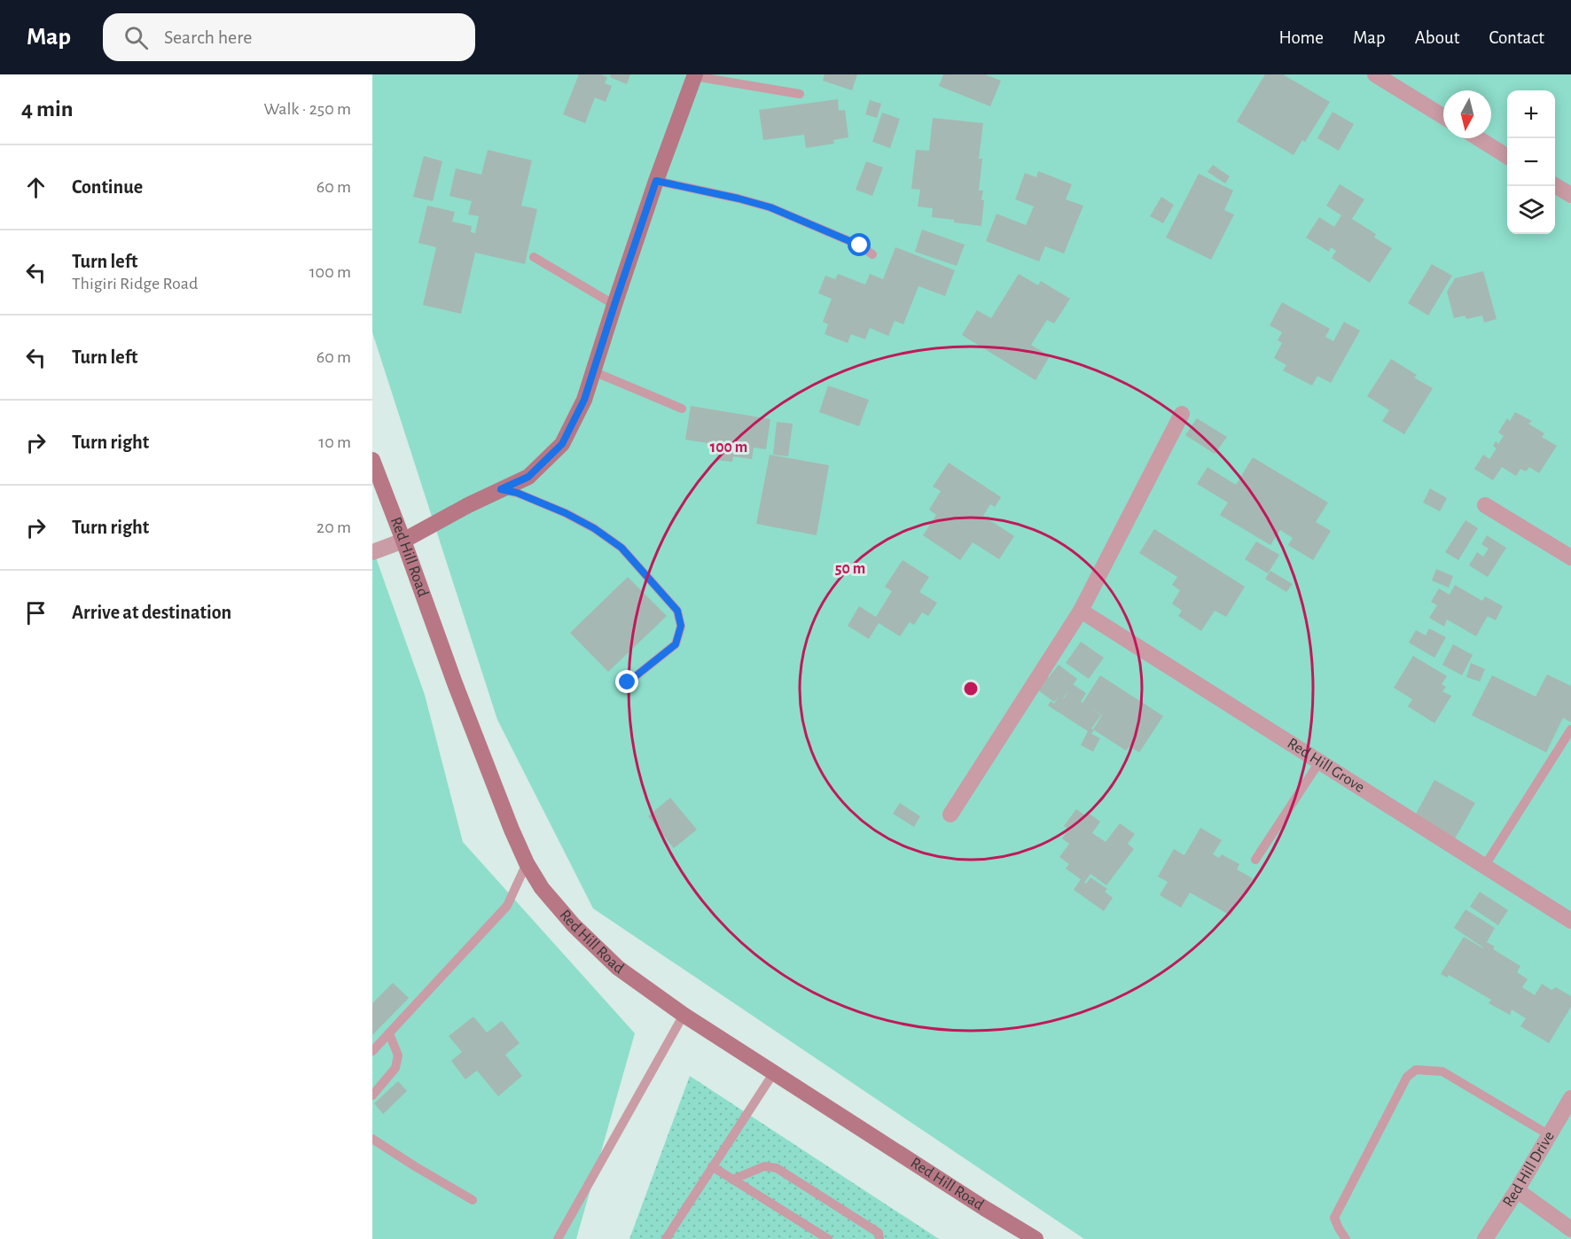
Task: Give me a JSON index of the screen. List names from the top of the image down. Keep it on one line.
{"streets":{"main road":["Red Hill Road"],"street":["Red Hill Grove","Red Hill Drive"]},"north":"bottom","page":{"header":"Map","search":"Search here","nav":["Home","Map","About","Contact"],"heading":["4 min","Walk · 250 m"],"map_buttons":["+","−"],"list":[["Continue","60 m"],["Turn left","Thigiri Ridge Road","100 m"],["Turn left","60 m"],["Turn right","10 m"],["Turn right","20 m"],"Arrive at destination"]},"rings":["100 m","50 m"]}
